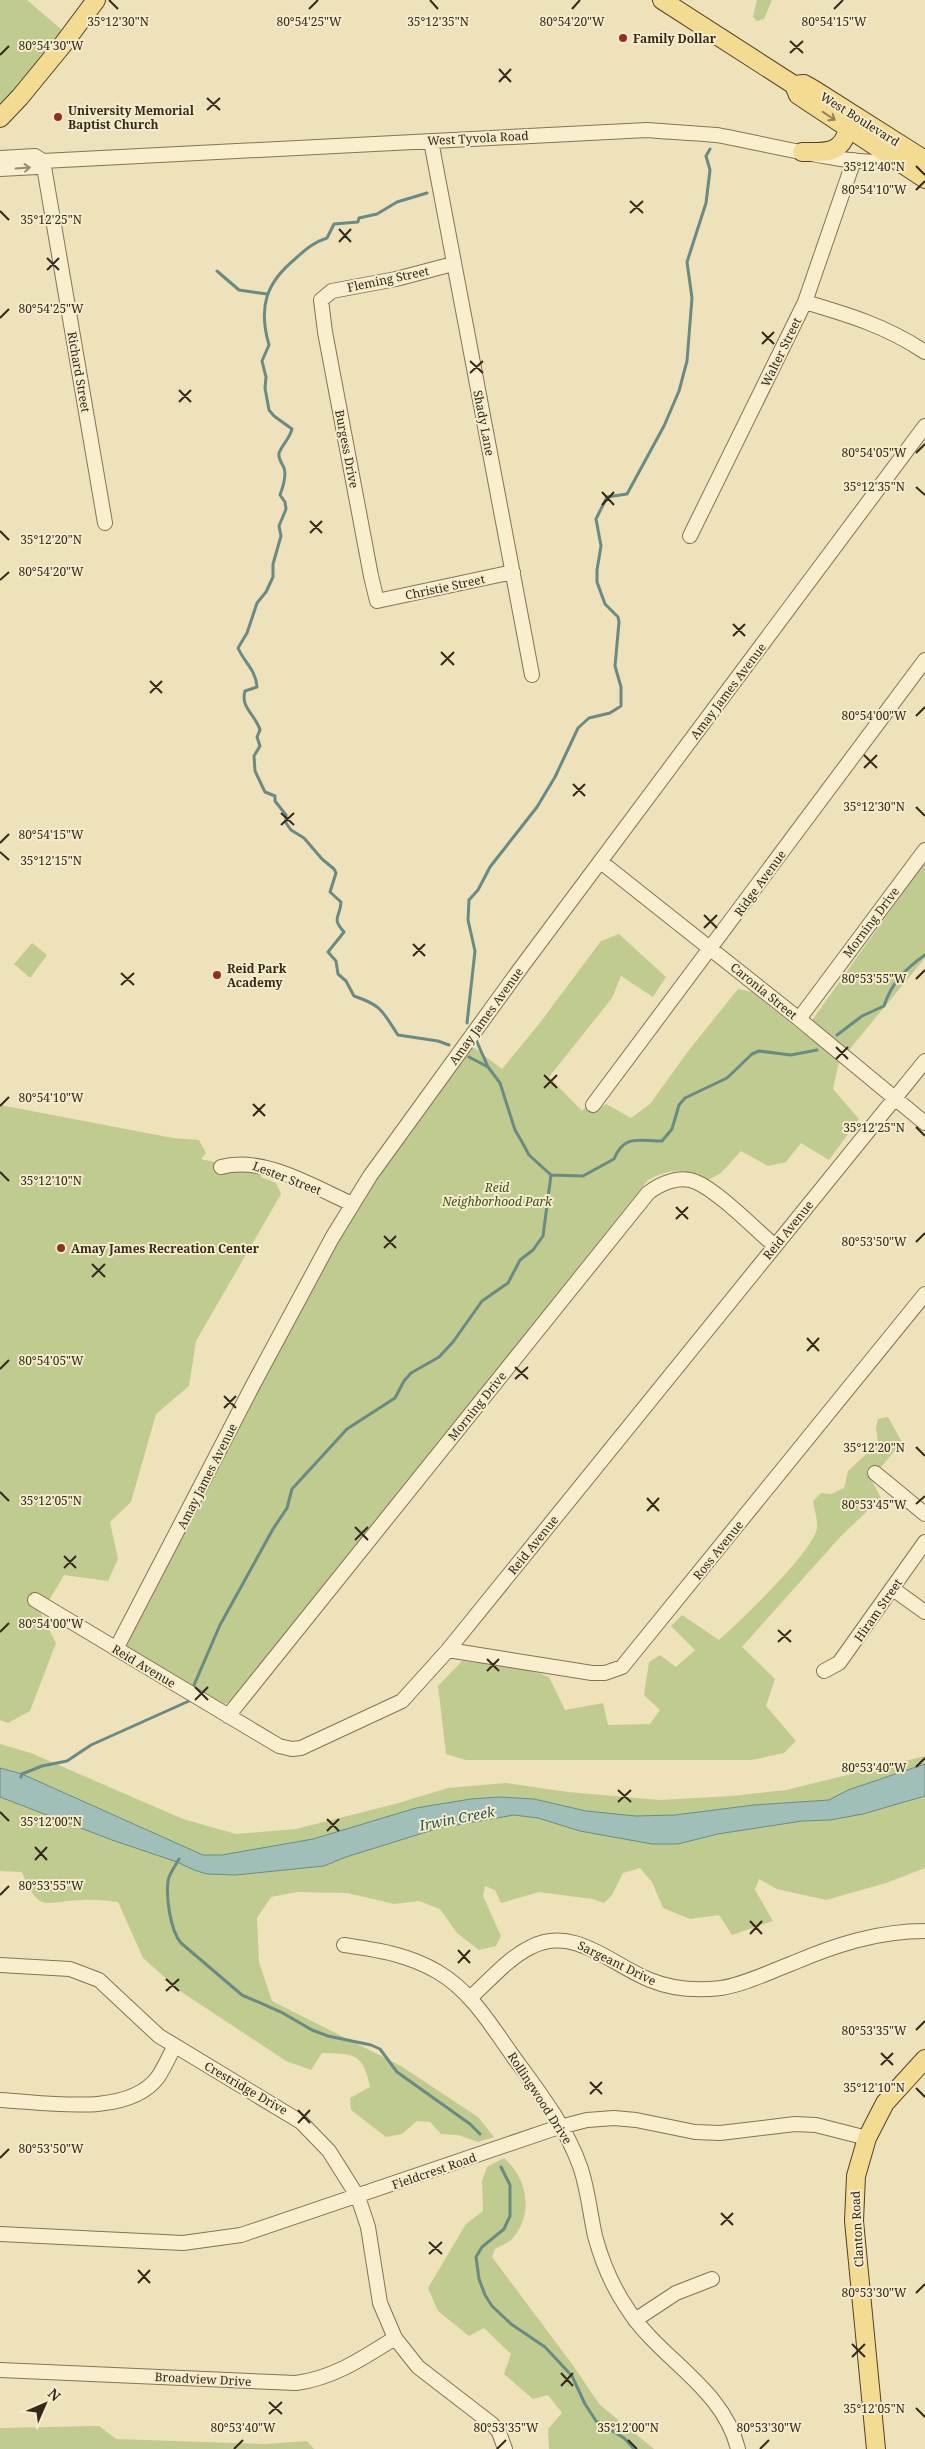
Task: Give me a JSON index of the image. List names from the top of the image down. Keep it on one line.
{"streets":{"main road":["West Boulevard","Clanton Road"],"street":["West Tyvola Road","Fleming Street","Walter Street","Richard Street","Shady Lane","Burgess Drive","Christie Street","Amay James Avenue","Ridge Avenue","Morning Drive","Caronia Street","Lester Street","Reid Avenue","Ross Avenue","Hiram Street","Sargeant Drive","Crestridge Drive","Rollingwood Drive","Fieldcrest Road","Broadview Drive"]},"crossings":[["West Boulevard","West Tyvola Road"],["West Tyvola Road","Walter Street"],["West Tyvola Road","Richard Street"],["West Tyvola Road","Shady Lane"],["Fleming Street","Shady Lane"],["Fleming Street","Burgess Drive"],["Shady Lane","Christie Street"],["Burgess Drive","Christie Street"],["Amay James Avenue","Caronia Street"],["Amay James Avenue","Lester Street"],["Amay James Avenue","Reid Avenue"],["Ridge Avenue","Caronia Street"],["Morning Drive","Caronia Street"],["Morning Drive","Reid Avenue"],["Caronia Street","Reid Avenue"],["Reid Avenue","Ross Avenue"],["Sargeant Drive","Rollingwood Drive"],["Crestridge Drive","Fieldcrest Road"],["Crestridge Drive","Broadview Drive"],["Rollingwood Drive","Fieldcrest Road"],["Fieldcrest Road","Clanton Road"]],"water":["Irwin Creek"],"parks":["Reid Neighborhood Park"],"places":["Family Dollar","University Memorial Baptist Church","Reid Park Academy","Amay James Recreation Center"],"north":"top right","coordinates":["35°12'30\"N","80°54'25\"W","35°12'35\"N","80°54'20\"W","80°54'15\"W","80°54'30\"W","35°12'40\"N","80°54'10\"W","35°12'25\"N","80°54'05\"W","35°12'20\"N","80°54'00\"W","35°12'15\"N","80°53'55\"W","35°12'10\"N","80°53'50\"W","35°12'05\"N","80°53'45\"W","80°53'40\"W","35°12'00\"N","80°53'35\"W","80°53'30\"W"]}
